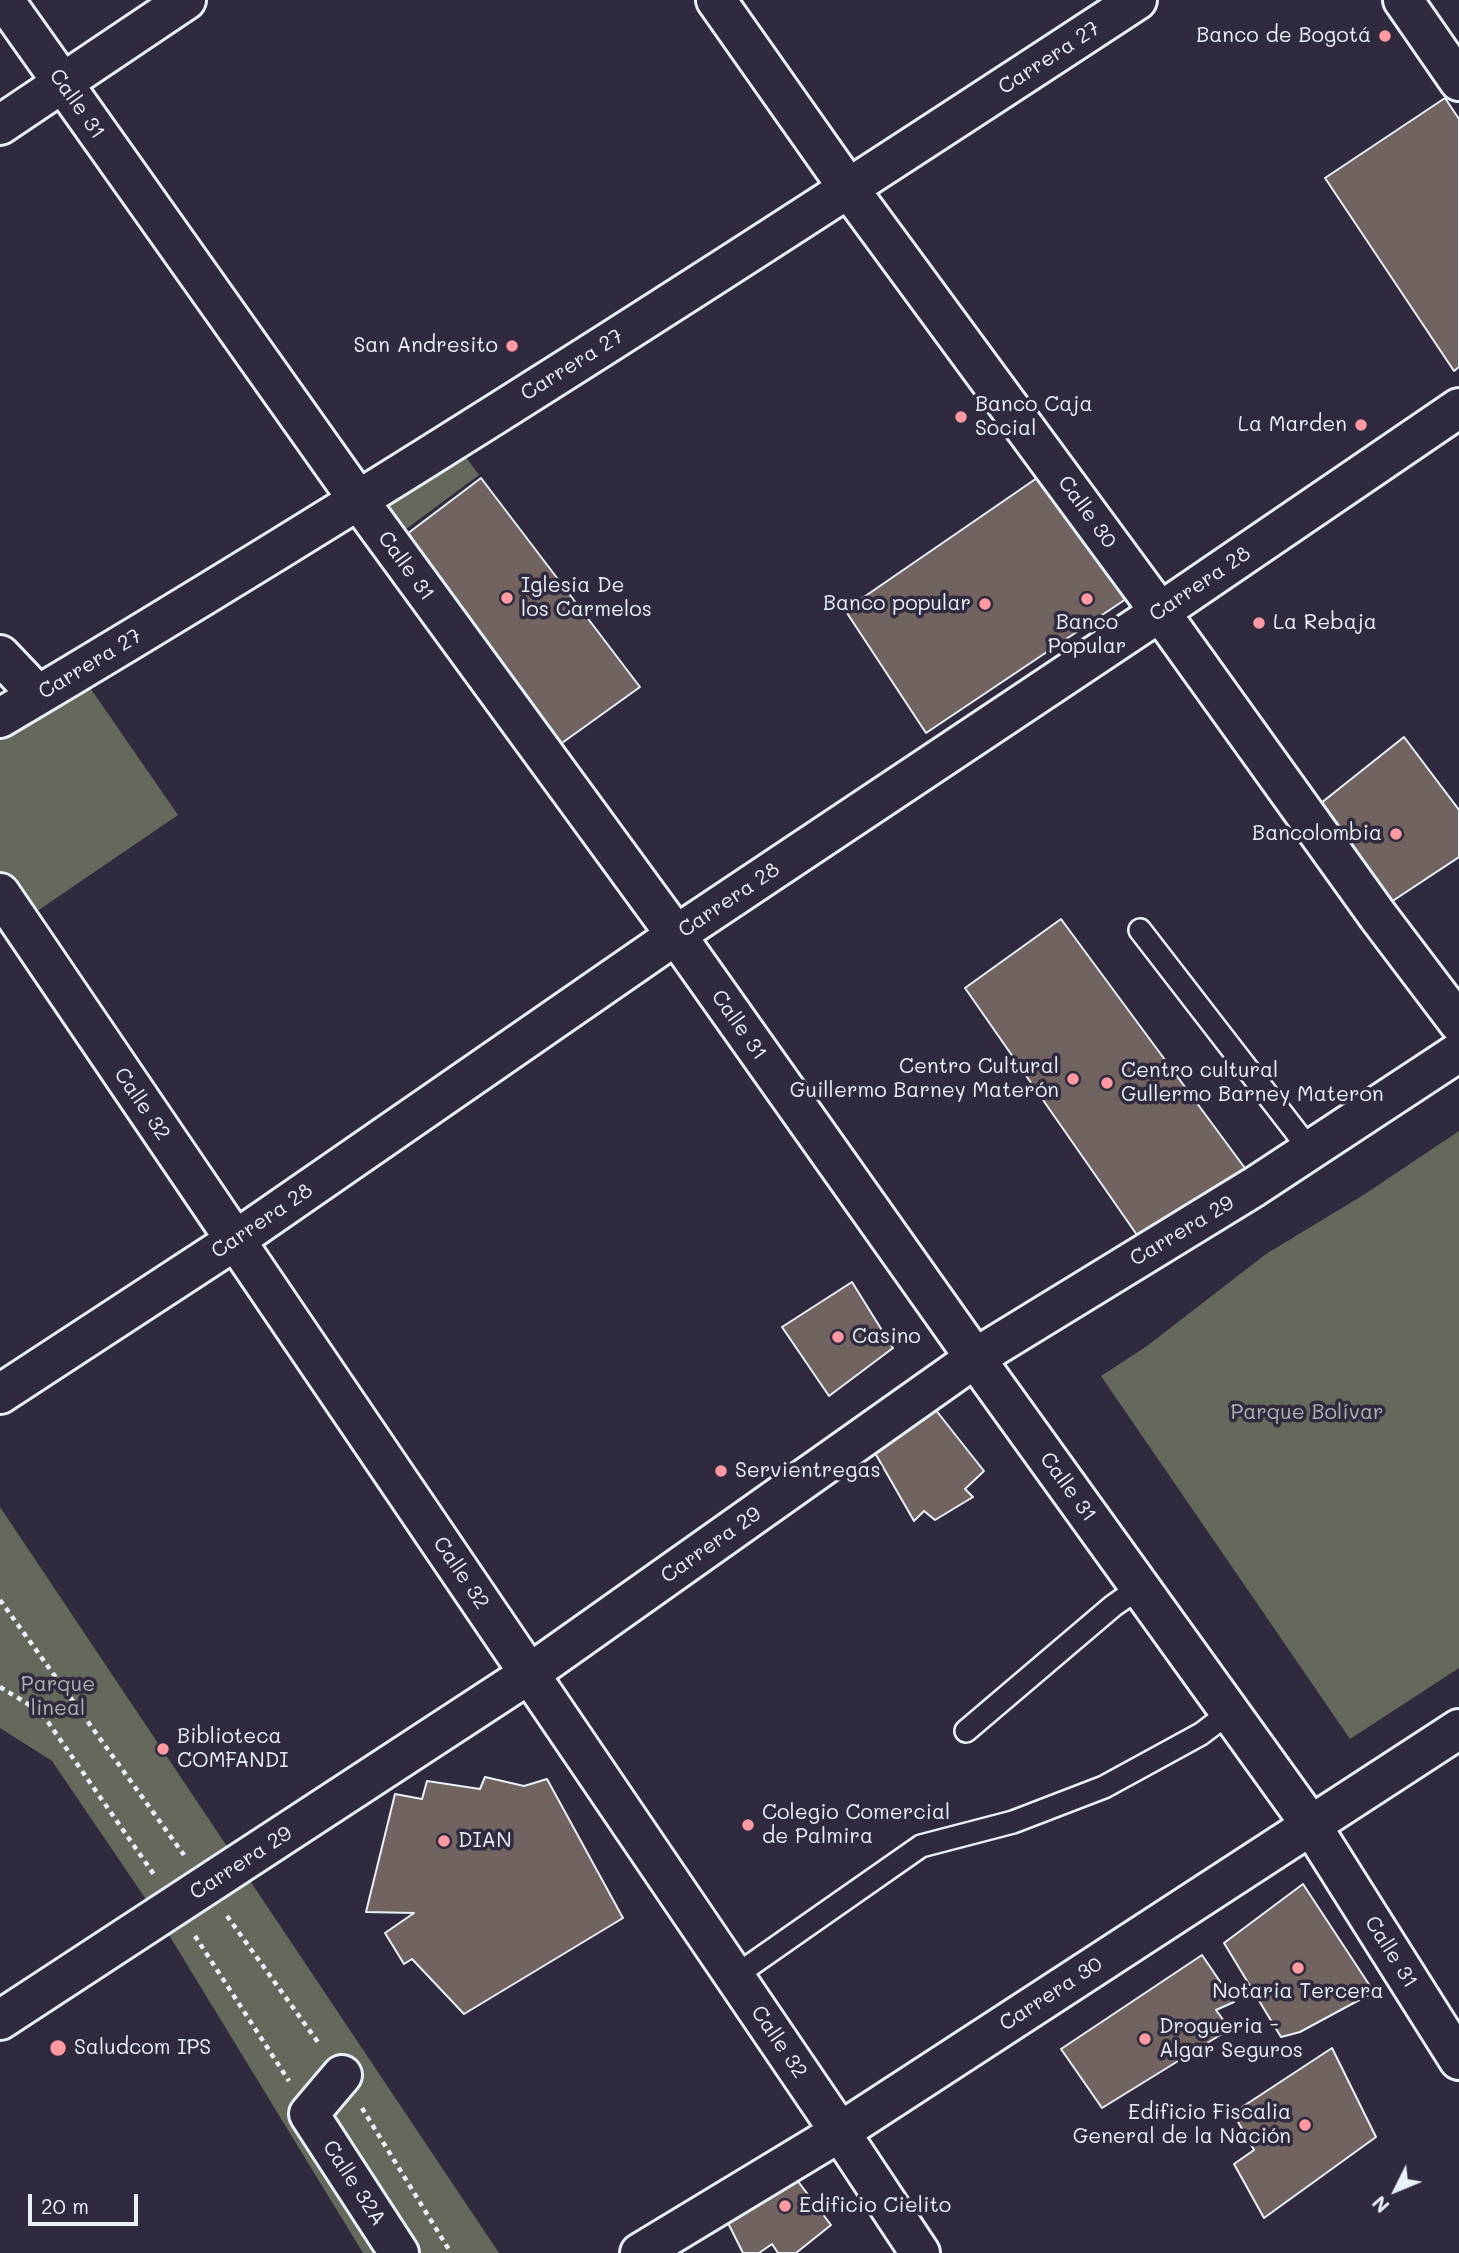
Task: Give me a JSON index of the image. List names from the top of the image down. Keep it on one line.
{"streets":{"street":["Carrera 27","Calle 31","Calle 30","Carrera 28","Calle 32","Carrera 29","Carrera 30","Calle 32A"]},"crossings":[["Carrera 27","Calle 31"],["Carrera 27","Calle 30"],["Calle 31","Carrera 28"],["Calle 31","Carrera 29"],["Calle 31","Carrera 30"],["Calle 30","Carrera 28"],["Carrera 28","Calle 32"],["Calle 32","Carrera 29"],["Calle 32","Carrera 30"]],"parks":["Parque Bolívar","Parque lineal"],"places":["Banco de Bogotá","San Andresito","Banco Caja Social","La Marden","Iglesia De los Carmelos","Banco Popular","Banco popular","La Rebaja","Bancolombia","Centro Cultural Guillermo Barney Materón","Centro cultural Gullermo Barney Materon","Casino","Servientregas","Biblioteca COMFANDI","Colegio Comercial de Palmira","DIAN","Notaria Tercera","Drogueria - Algar Seguros","Saludcom IPS","Edificio Fiscalia General de la Nación","Edificio Cielito"],"scale_bar":"20 m","north":"bottom left"}
